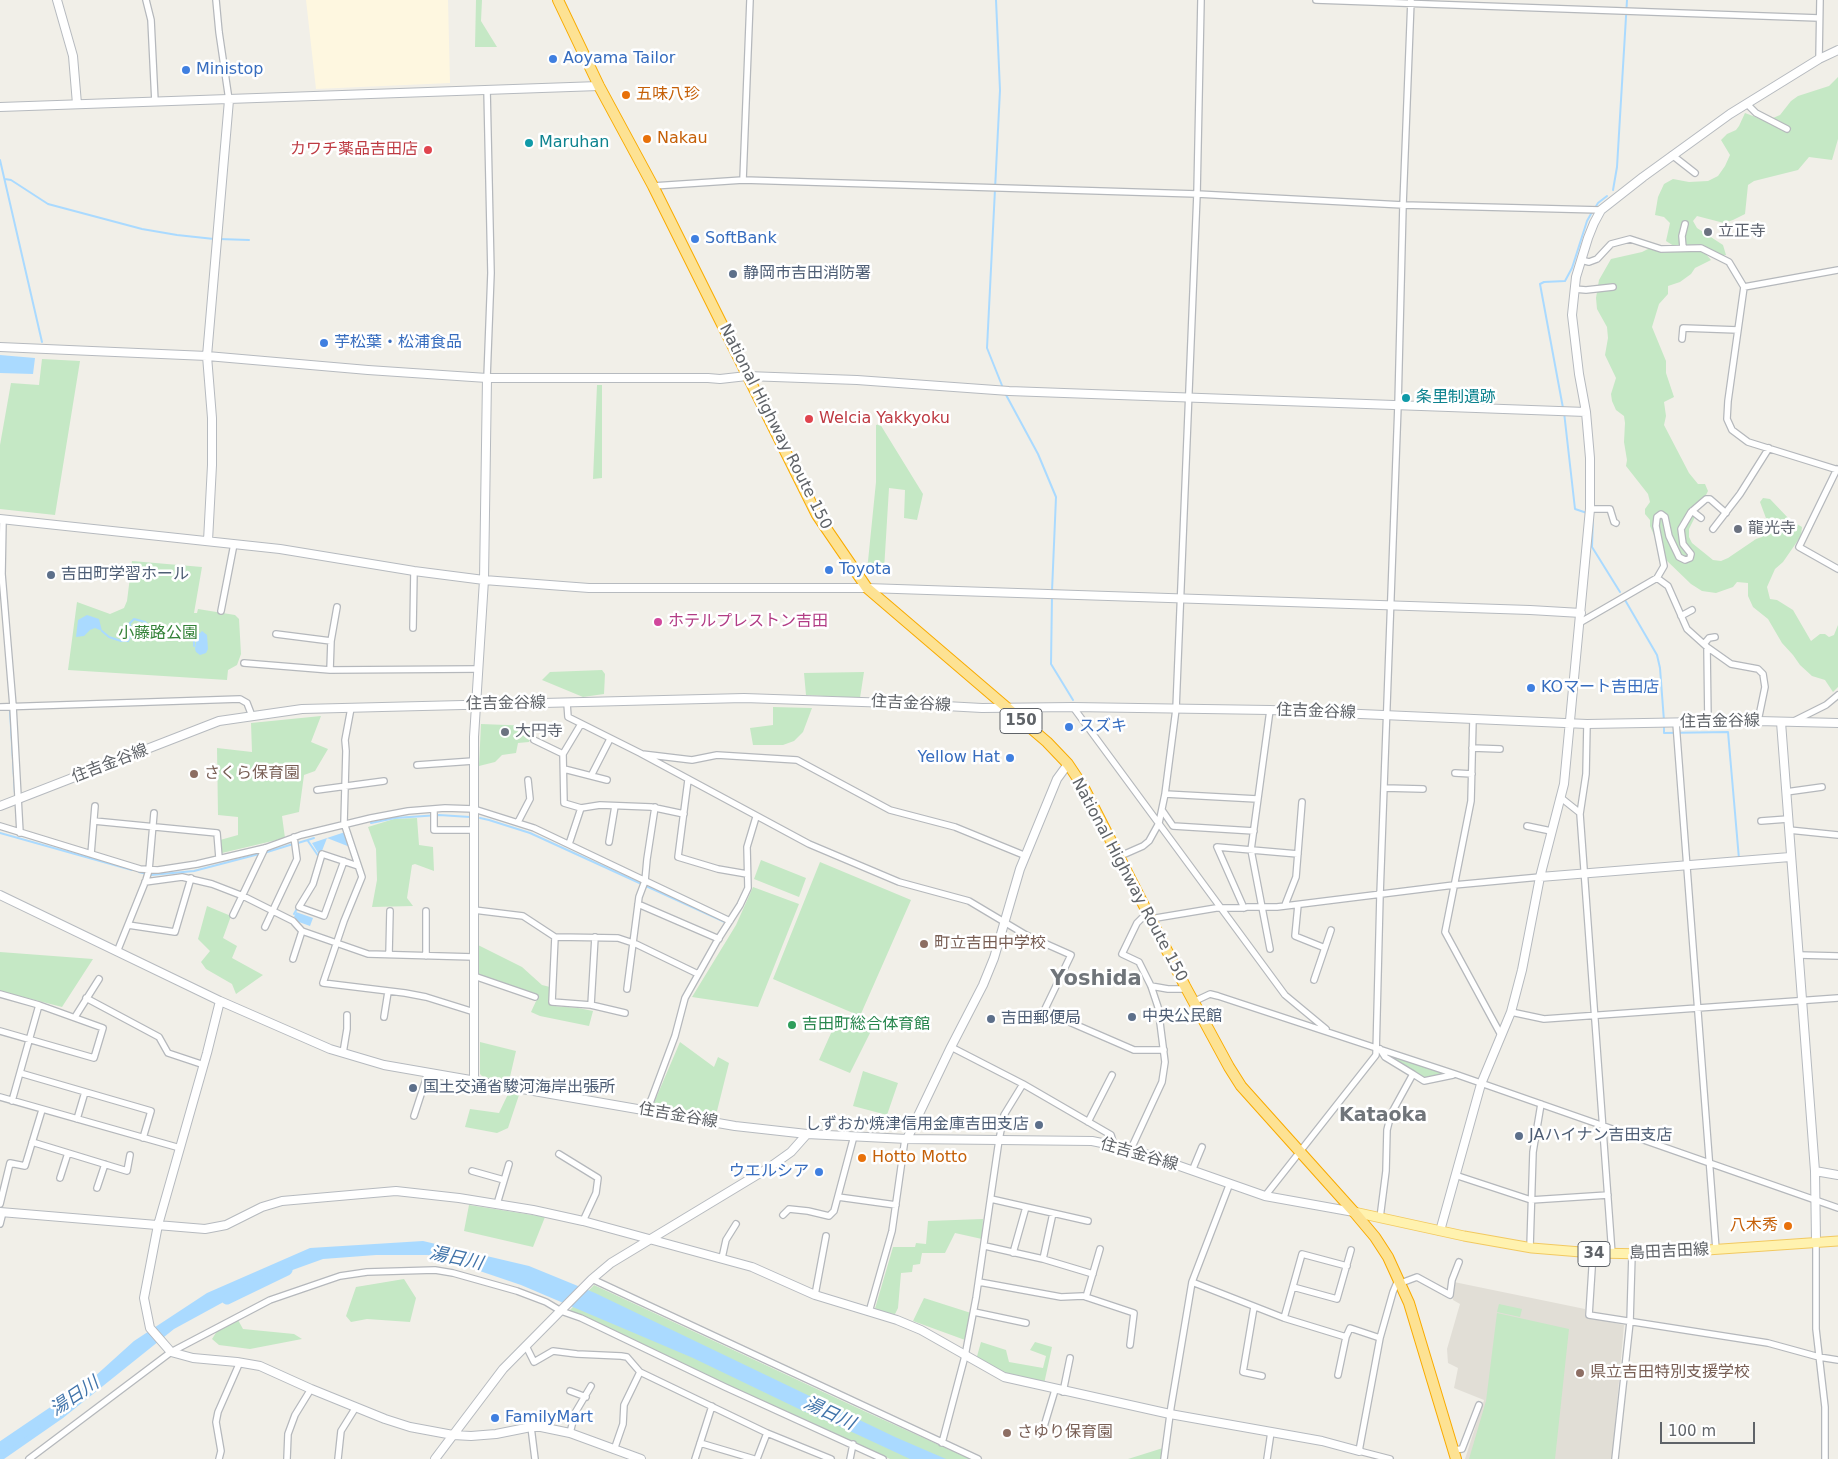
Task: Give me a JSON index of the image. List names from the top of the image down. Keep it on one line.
{"streets":{"highway":["National Highway Route 150","150"],"main road":["島田吉田線","34"],"street":["住吉金谷線"]},"crossings":[["National Highway Route 150","住吉金谷線"],["National Highway Route 150","島田吉田線"],["住吉金谷線","島田吉田線"]],"districts":["Yoshida","Kataoka"],"water":["湯日川"],"parks":["小藤路公園"],"places":["Aoyama Tailor","Ministop","五味八珍","Nakau","Maruhan","カワチ薬品吉田店","立正寺","SoftBank","静岡市吉田消防署","芋松葉・松浦食品","条里制遺跡","Welcia Yakkyoku","龍光寺","Toyota","吉田町学習ホール","ホテルプレストン吉田","KOマート吉田店","スズキ","大円寺","Yellow Hat","さくら保育園","町立吉田中学校","中央公民館","吉田郵便局","吉田町総合体育館","国土交通省駿河海岸出張所","しずおか焼津信用金庫吉田支店","JAハイナン吉田支店","Hotto Motto","ウエルシア","八木秀","県立吉田特別支援学校","FamilyMart","さゆり保育園"],"scale_bar":"100 m"}
